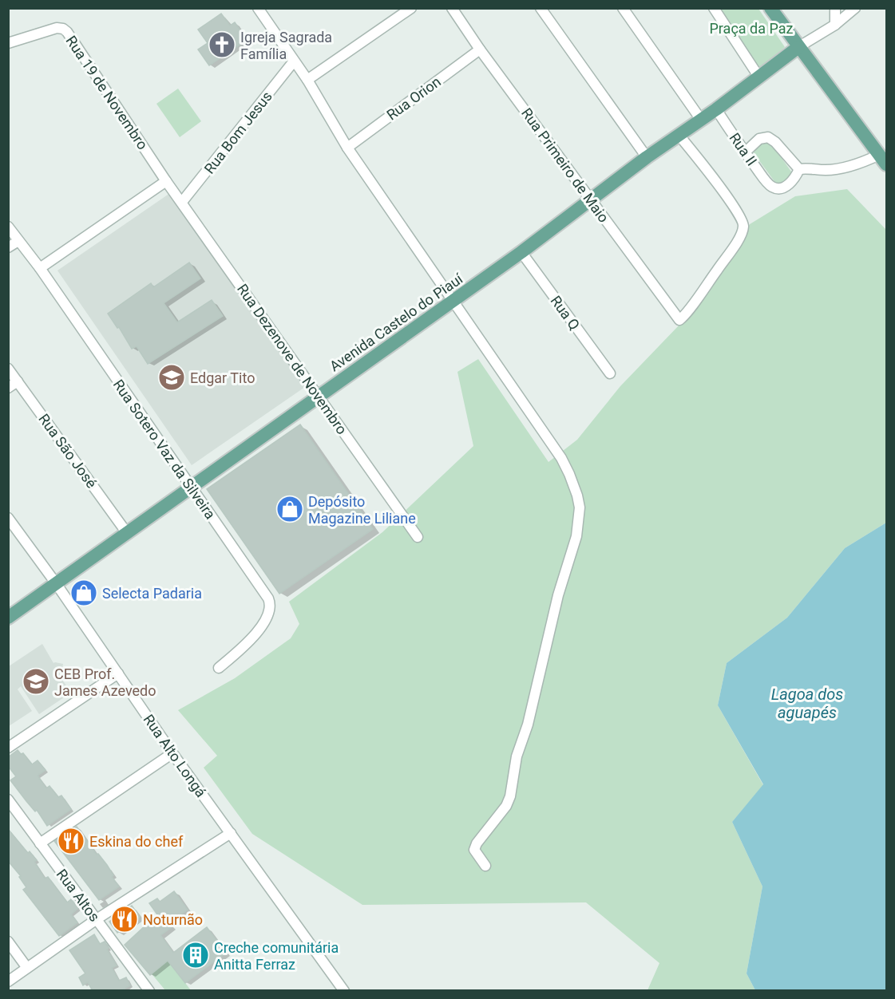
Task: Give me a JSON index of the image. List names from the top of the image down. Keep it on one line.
{"streets":{"main road":["Avenida Castelo do Piauí"],"street":["Rua 19 de Novembro","Rua Orion","Rua Bom Jesus","Rua II","Rua Primeiro de Maio","Rua Q","Rua Dezenove de Novembro","Rua Sotero Vaz da Silveira","Rua São José","Rua Alto Longá","Rua Altos"]},"crossings":[["Rua 19 de Novembro","Rua Dezenove de Novembro"],["Rua Orion","Rua Primeiro de Maio"],["Rua Bom Jesus","Rua Dezenove de Novembro"],["Rua II","Avenida Castelo do Piauí"],["Rua Primeiro de Maio","Avenida Castelo do Piauí"],["Rua Q","Avenida Castelo do Piauí"],["Avenida Castelo do Piauí","Rua Dezenove de Novembro"],["Avenida Castelo do Piauí","Rua Sotero Vaz da Silveira"],["Avenida Castelo do Piauí","Rua São José"],["Avenida Castelo do Piauí","Rua Alto Longá"]],"water":["Lagoa dos aguapés"],"parks":["Praça da Paz"],"places":{"church":["Igreja Sagrada Família"],"school or university":["Edgar Tito","CEB Prof. James Azevedo"],"shop":["Depósito Magazine Liliane","Selecta Padaria"],"restaurant":["Eskina do chef","Noturnão"],"building":["Creche comunitária Anitta Ferraz"]}}
